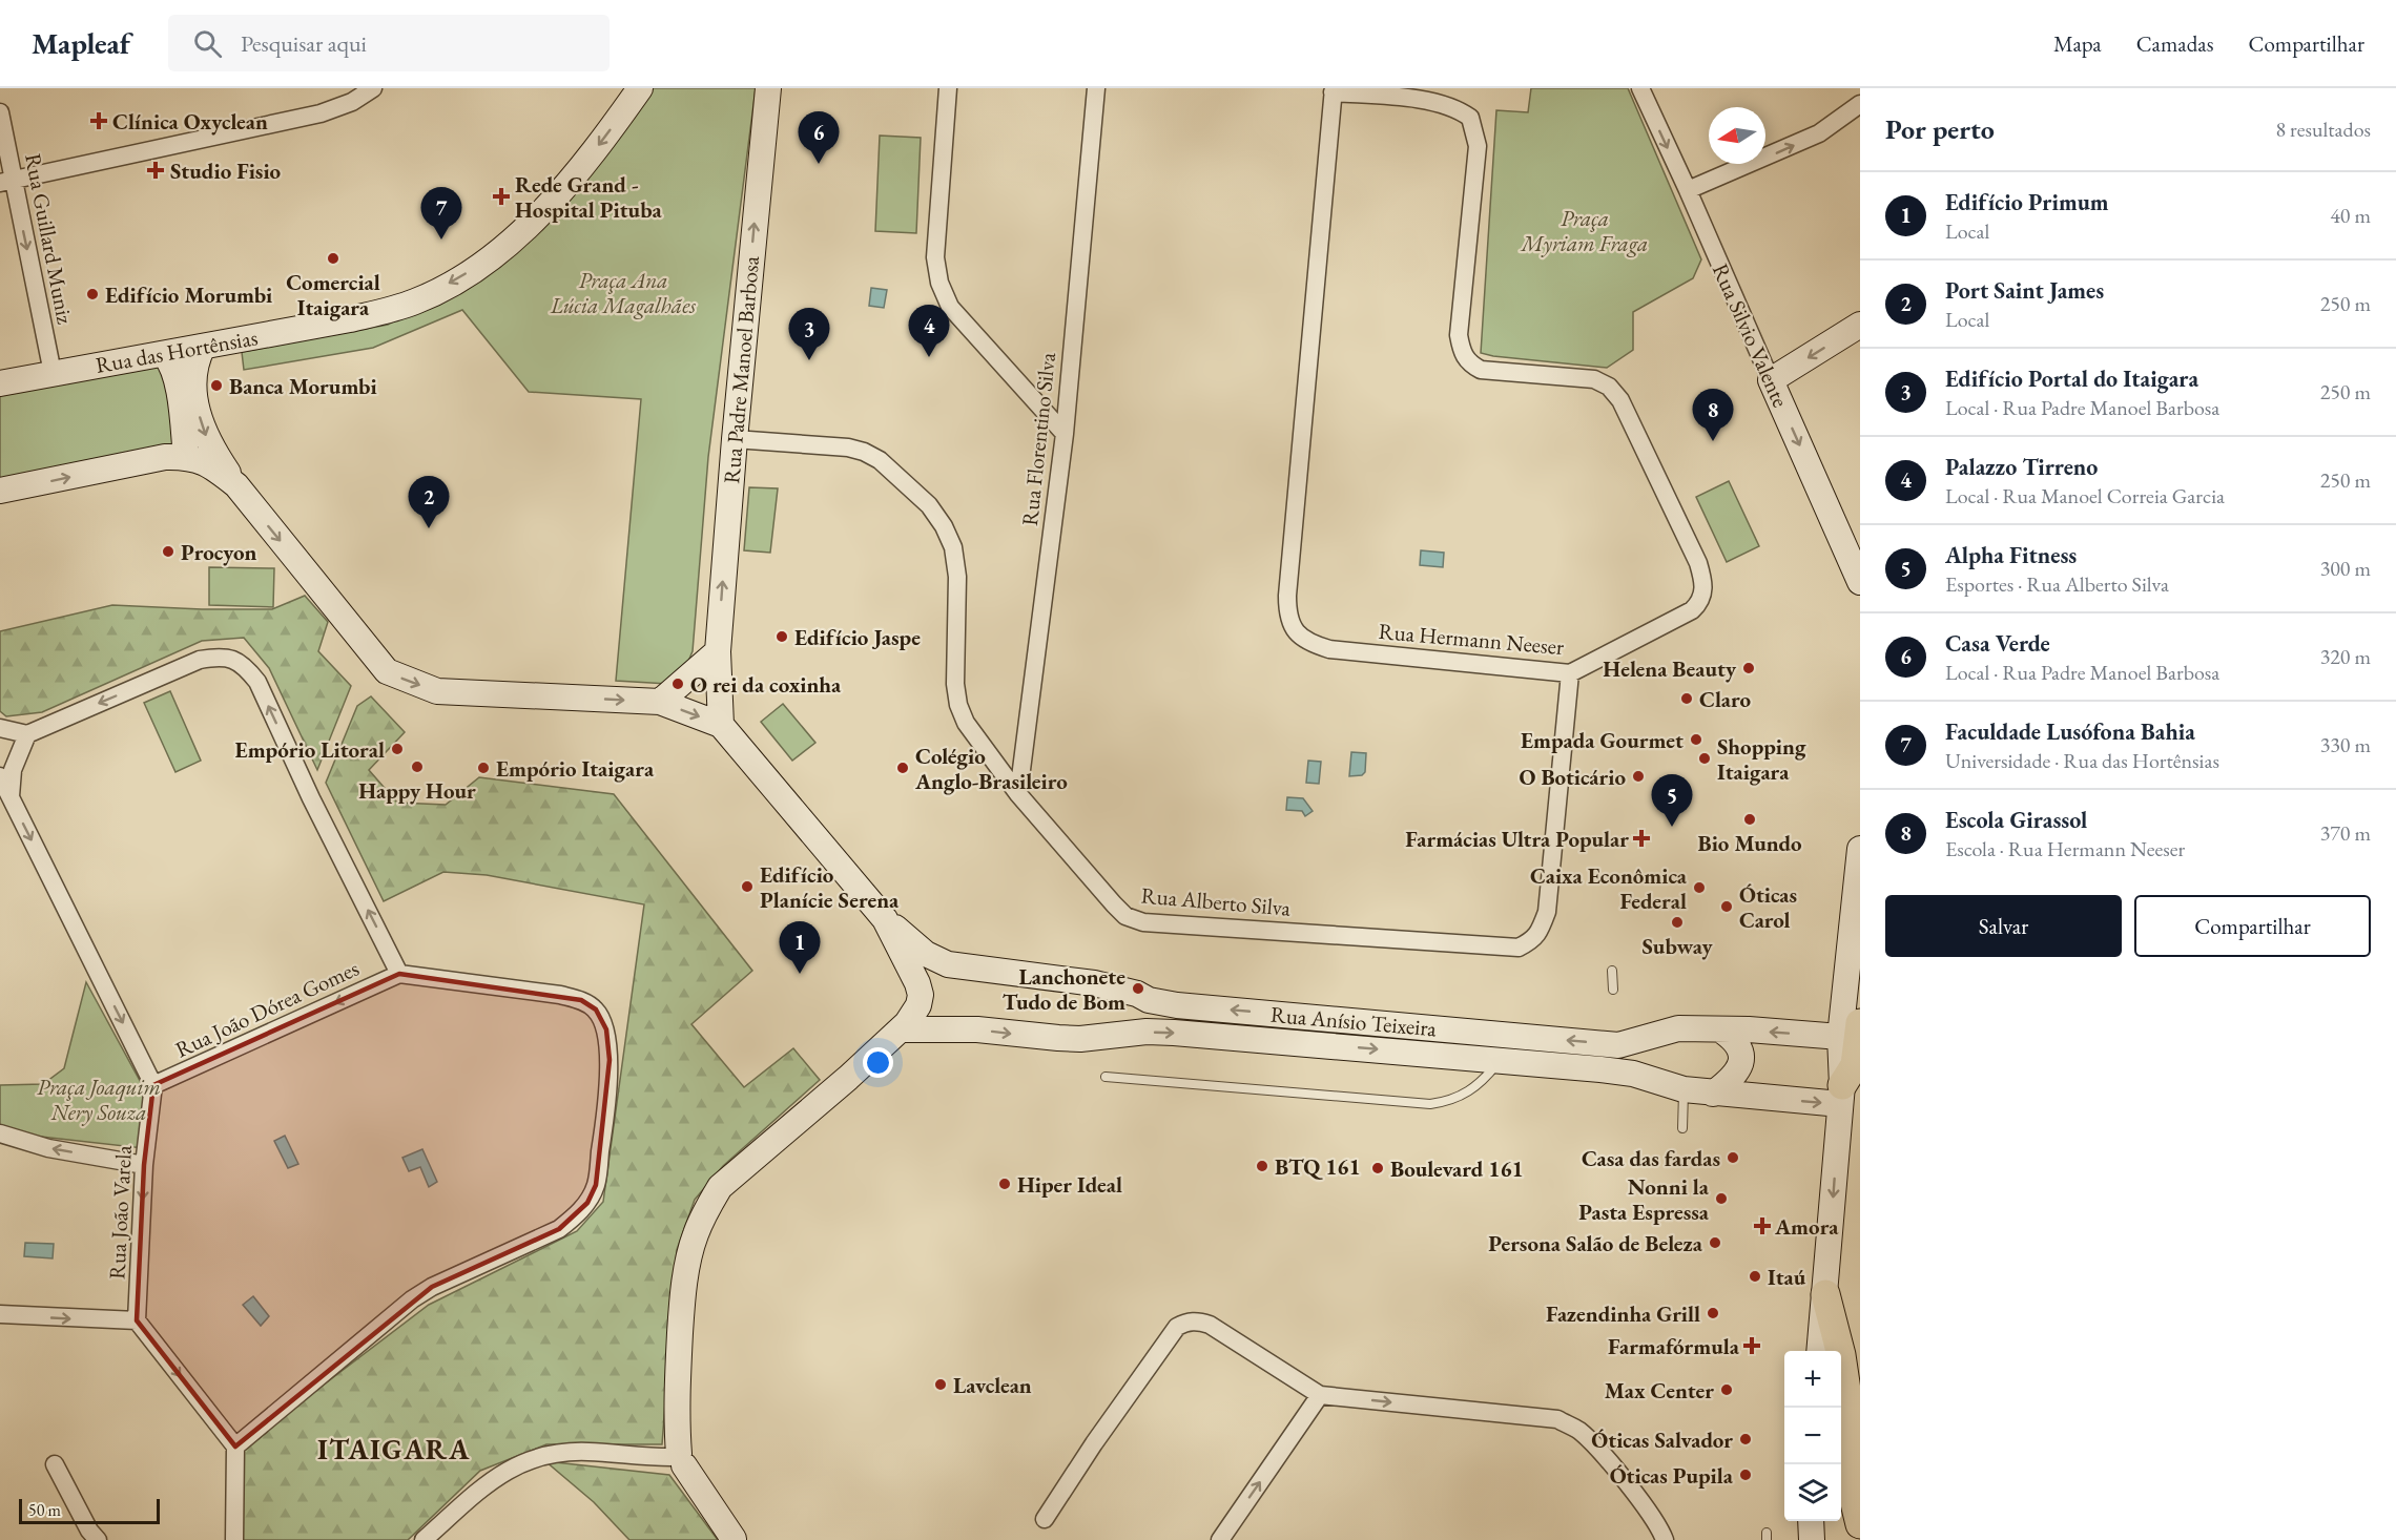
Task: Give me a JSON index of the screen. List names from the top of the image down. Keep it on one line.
{"streets":{"street":["Rua Guillard Muniz","Rua Silvio Valente","Rua das Hortênsias","Rua Padre Manoel Barbosa","Rua Florentino Silva","Rua Hermann Neeser","Rua Alberto Silva","Rua João Dórea Gomes","Rua Anísio Teixeira","Rua João Varela"]},"crossings":[["Rua Guillard Muniz","Rua das Hortênsias"],["Rua Padre Manoel Barbosa","Rua Alberto Silva"],["Rua Florentino Silva","Rua Alberto Silva"],["Rua Hermann Neeser","Rua Alberto Silva"],["Rua João Dórea Gomes","Rua João Varela"]],"one_way":["Rua Guillard Muniz","Rua Silvio Valente","Rua Padre Manoel Barbosa","Rua João Dórea Gomes","Rua João Varela"],"districts":["ITAIGARA"],"parks":["Praça Myriam Fraga","Praça Ana Lúcia Magalhães","Praça Joaquim Nery Souza"],"places":{"health":["Clínica Oxyclean","Studio Fisio","Rede Grand - Hospital Pituba","Farmácias Ultra Popular","Amora","Farmafórmula"],"other":["Comercial Itaigara","Edifício Morumbi","Banca Morumbi","Procyon","Edifício Jaspe","Helena Beauty","O rei da coxinha","Claro","Empada Gourmet","Empório Litoral","Shopping Itaigara","Happy Hour","Empório Itaigara","Colégio Anglo-Brasileiro","O Boticário","Bio Mundo","Edifício Planície Serena","Caixa Econômica Federal","Óticas Carol","Subway","Lanchonete Tudo de Bom","Casa das fardas","BTQ 161","Boulevard 161","Hiper Ideal","Nonni la Pasta Espressa","Persona Salão de Beleza","Itaú","Fazendinha Grill","Lavclean","Max Center","Óticas Salvador","Óticas Pupila"]},"scale_bar":"50 m","north":"left","page":{"header":"Mapleaf","search":"Pesquisar aqui","nav":["Mapa","Camadas","Compartilhar"],"heading":["Por perto","8 resultados"],"pins":["6","7","4","3","8","2","5","1"],"list":[{"mark":"1","name":"Edifício Primum","note":"Local","value":"40 m"},{"mark":"2","name":"Port Saint James","note":"Local","value":"250 m"},{"mark":"3","name":"Edifício Portal do Itaigara","note":"Local · Rua Padre Manoel Barbosa","value":"250 m"},{"mark":"4","name":"Palazzo Tirreno","note":"Local · Rua Manoel Correia Garcia","value":"250 m"},{"mark":"5","name":"Alpha Fitness","note":"Esportes · Rua Alberto Silva","value":"300 m"},{"mark":"6","name":"Casa Verde","note":"Local · Rua Padre Manoel Barbosa","value":"320 m"},{"mark":"7","name":"Faculdade Lusófona Bahia","note":"Universidade · Rua das Hortênsias","value":"330 m"},{"mark":"8","name":"Escola Girassol","note":"Escola · Rua Hermann Neeser","value":"370 m"}],"buttons":["Salvar","Compartilhar"],"map_buttons":["+","−"],"scale":"50 m"}}
